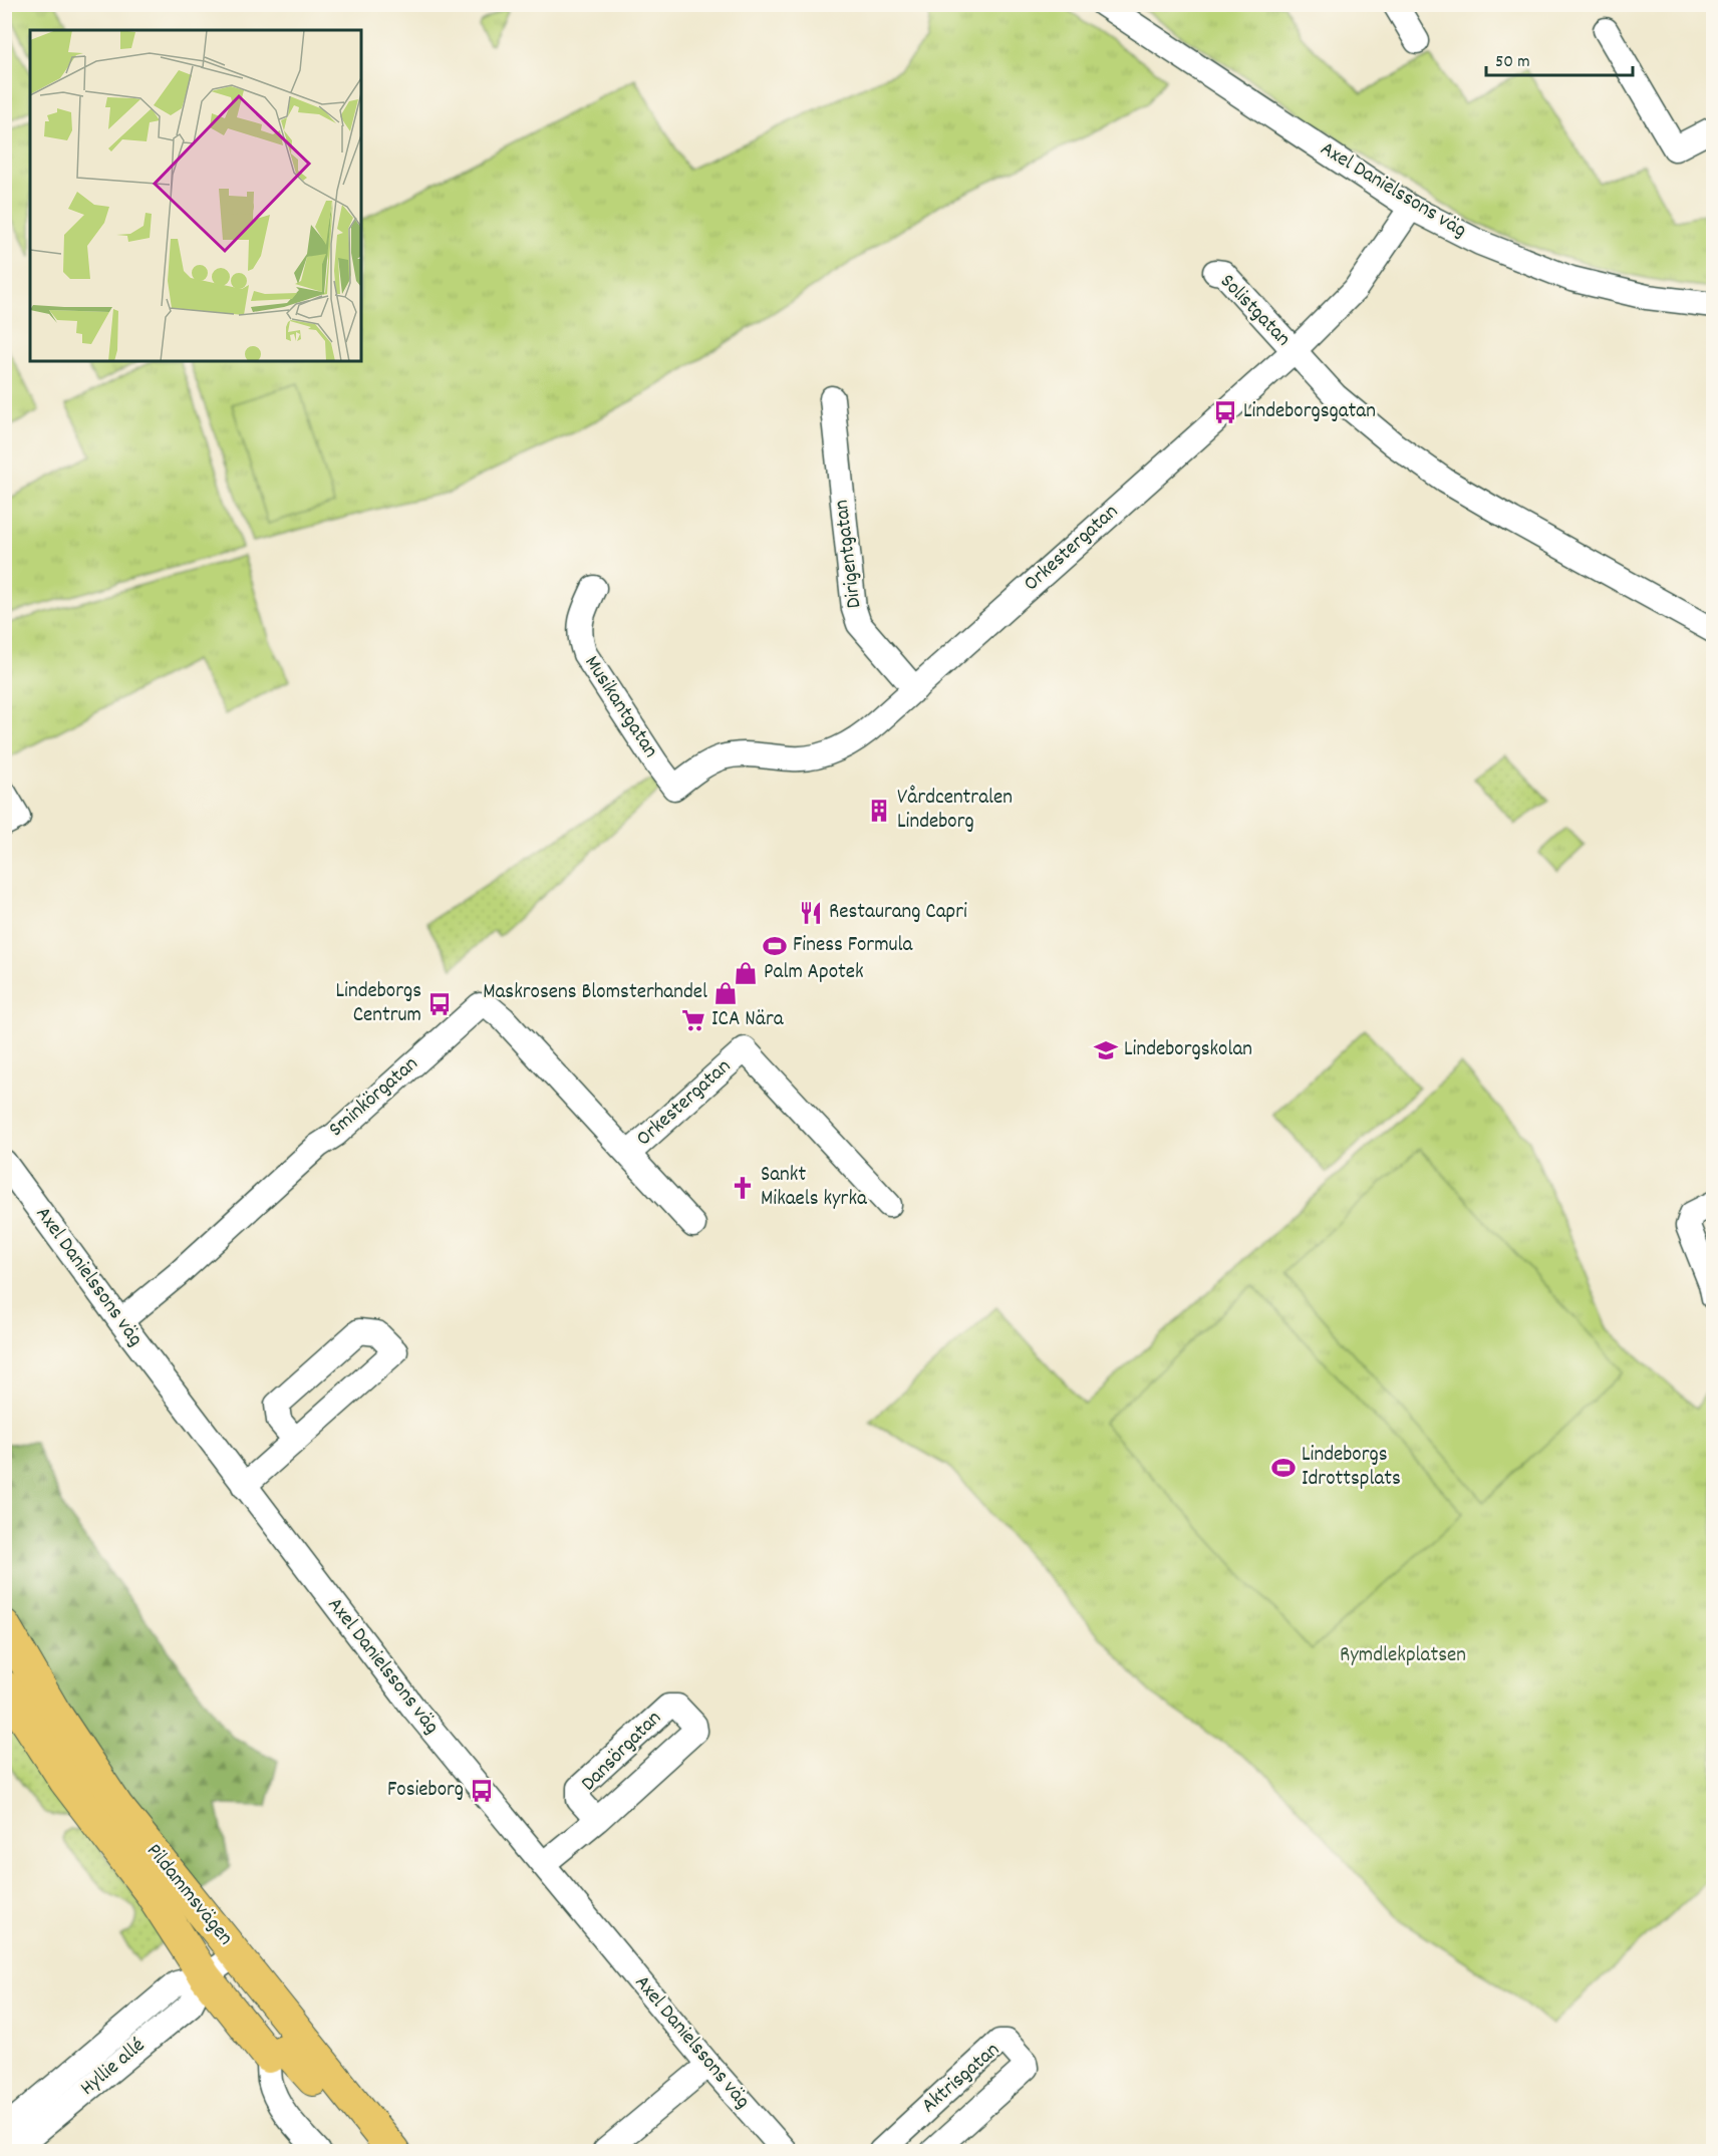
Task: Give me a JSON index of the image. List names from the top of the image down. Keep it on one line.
{"streets":{"main road":["Pildammsvägen"],"street":["Axel Danielssons väg","Solistgatan","Orkestergatan","Dirigentgatan","Musikantgatan","Sminkörgatan","Dansörgatan","Hyllie allé","Aktrisgatan"]},"crossings":[["Axel Danielssons väg","Orkestergatan"],["Axel Danielssons väg","Sminkörgatan"],["Axel Danielssons väg","Dansörgatan"],["Solistgatan","Orkestergatan"],["Orkestergatan","Dirigentgatan"],["Orkestergatan","Musikantgatan"],["Orkestergatan","Sminkörgatan"],["Pildammsvägen","Hyllie allé"]],"parks":["Rymdlekplatsen"],"places":{"bus stop":["Lindeborgsgatan","Lindeborgs Centrum","Fosieborg"],"building":["Vårdcentralen Lindeborg"],"restaurant":["Restaurang Capri"],"sports":["Finess Formula","Lindeborgs Idrottsplats"],"shop":["Palm Apotek","Maskrosens Blomsterhandel"],"supermarket":["ICA Nära"],"school or university":["Lindeborgskolan"],"church":["Sankt Mikaels kyrka"]},"scale_bar":"50 m"}
